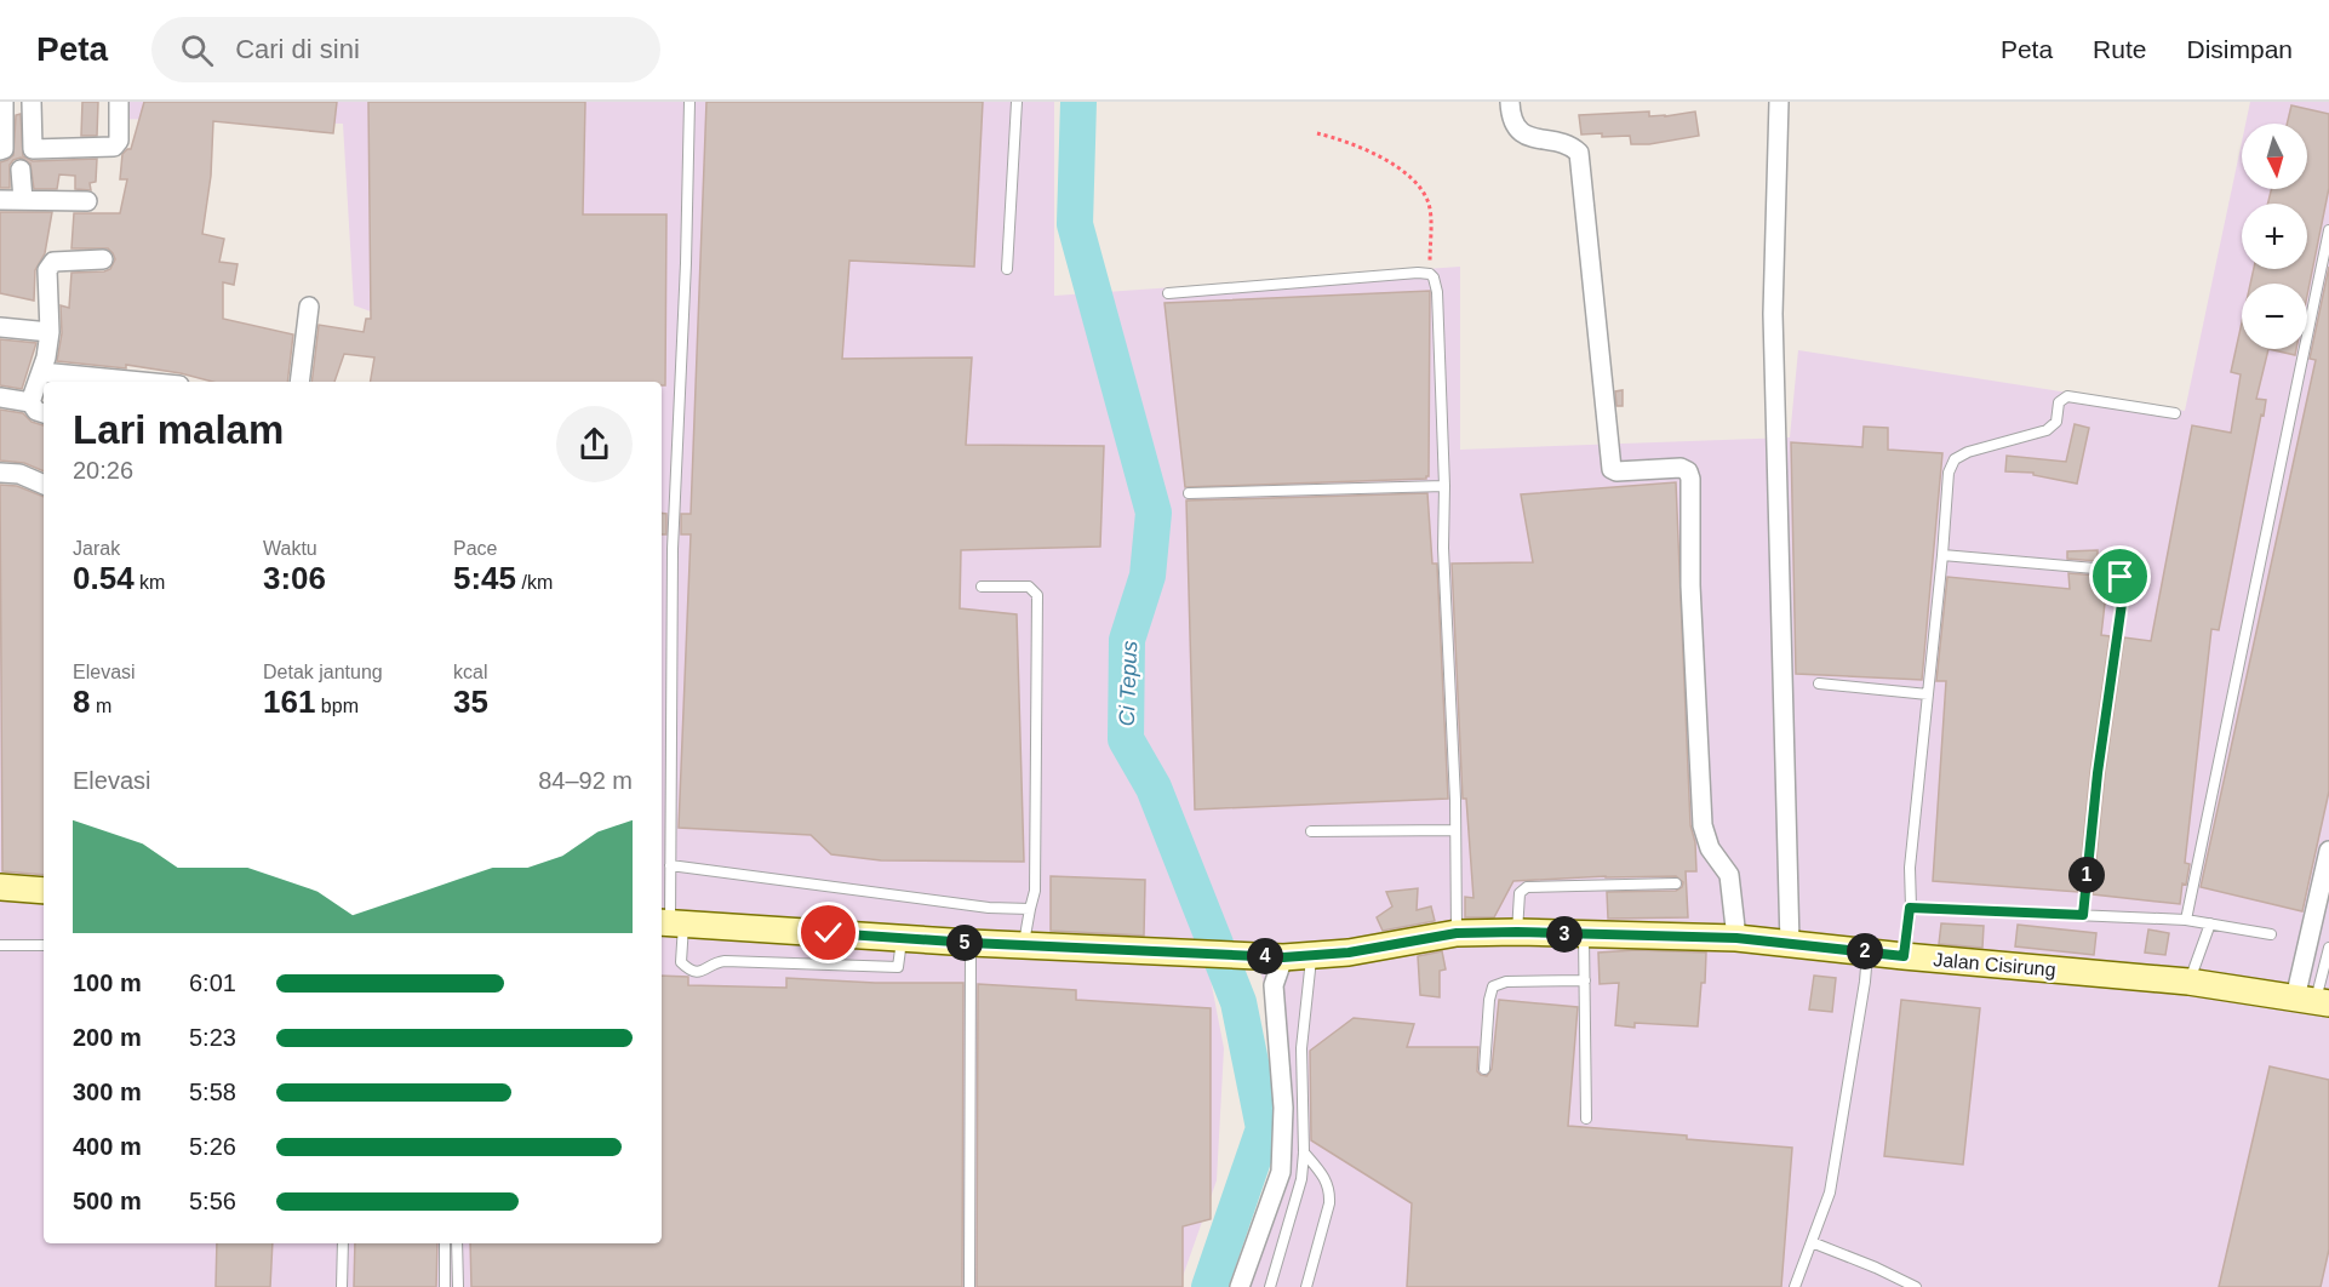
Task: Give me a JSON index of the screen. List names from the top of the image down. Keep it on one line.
{"streets":{"main road":["Jalan Cisirung"]},"water":["Ci Tepus"],"north":"bottom","page":{"header":"Peta","search":"Cari di sini","nav":["Peta","Rute","Disimpan"],"map_buttons":["+","−"],"heading":["Lari malam","20:26"],"stats":[["Jarak","0.54 km"],["Waktu","3:06"],["Pace","5:45 /km"],["Elevasi","8 m"],["Detak jantung","161 bpm"],["kcal","35"]],"chart":["Elevasi","84–92 m"],"pins":["1","3","5","2","4"],"list":[{"name":"100 m","note":"6:01"},{"name":"200 m","note":"5:23"},{"name":"300 m","note":"5:58"},{"name":"400 m","note":"5:26"},{"name":"500 m","note":"5:56"}]}}
